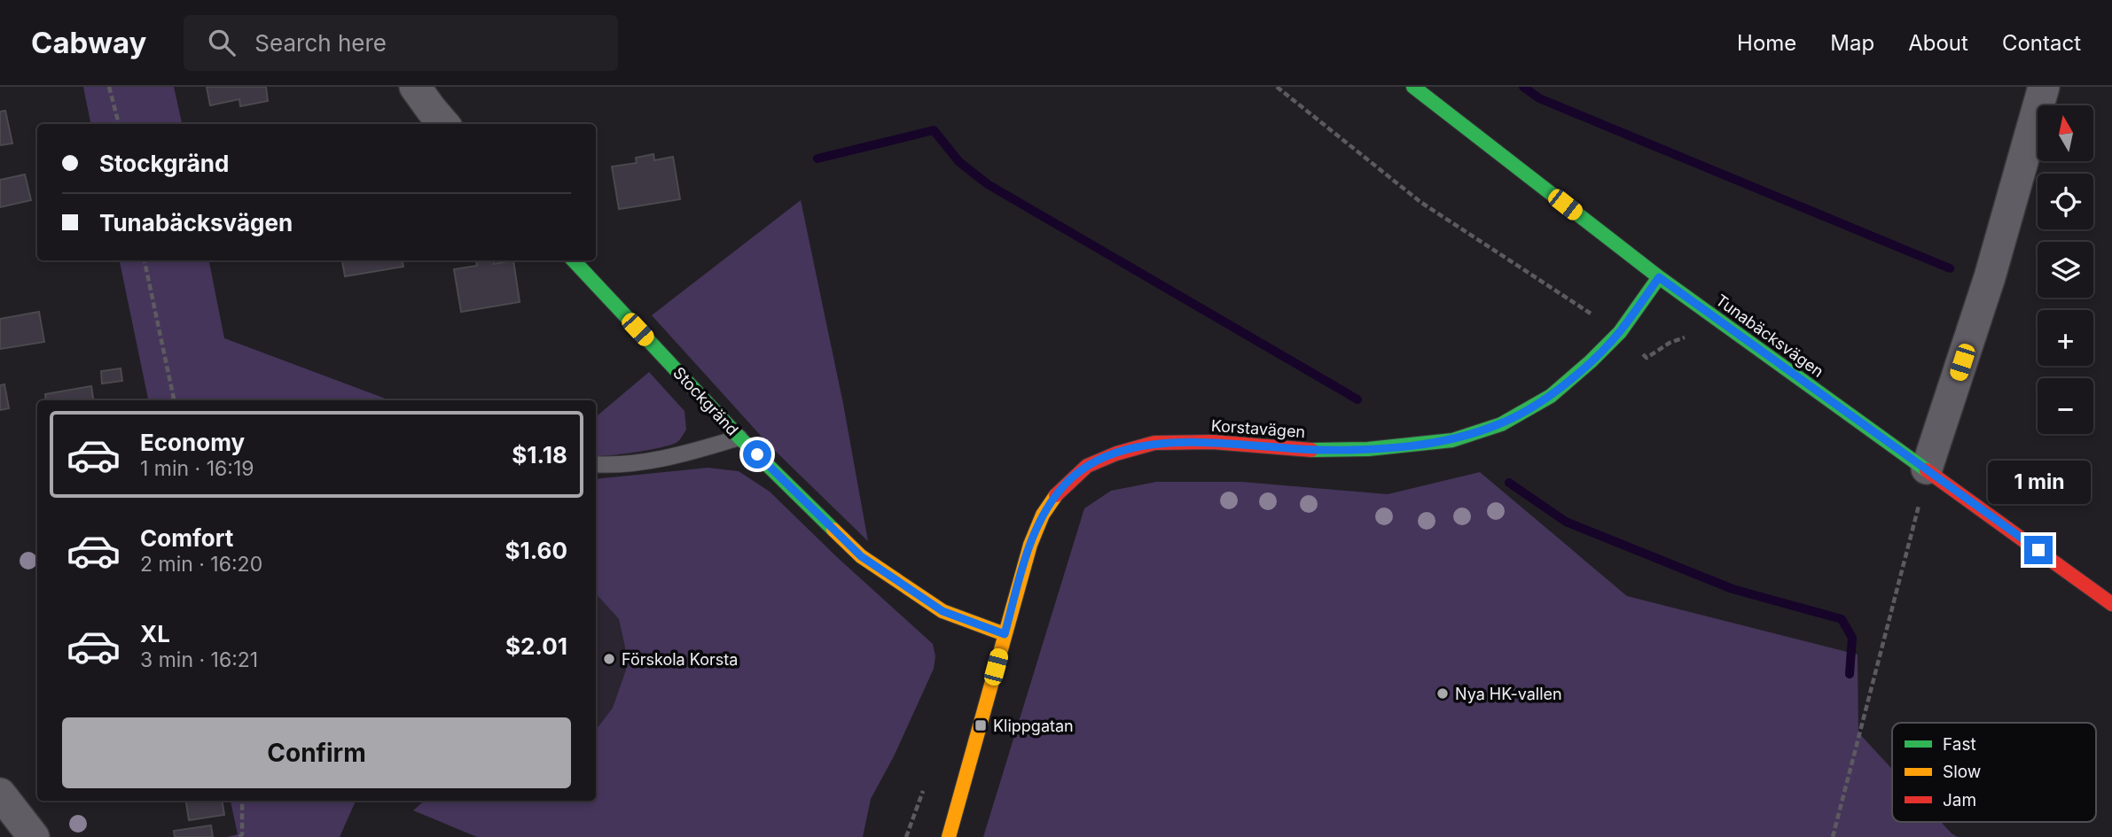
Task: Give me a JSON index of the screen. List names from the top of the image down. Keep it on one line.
{"streets":{"street":["Tunabäcksvägen","Stockgränd","Korstavägen"]},"crossings":[["Tunabäcksvägen","Korstavägen"],["Stockgränd","Korstavägen"]],"places":{"other":["Förskola Korsta","Nya HK-vallen"],"transit":["Klippgatan"]},"legend":["Fast","Slow","Jam"],"north":"top","page":{"header":"Cabway","search":"Search here","nav":["Home","Map","About","Contact"],"map_buttons":["+","−"],"banner":["Stockgränd","Tunabäcksvägen"],"list":[{"name":"Economy","note":"1 min · 16:19","value":"$1.18"},{"name":"Comfort","note":"2 min · 16:20","value":"$1.60"},{"name":"XL","note":"3 min · 16:21","value":"$2.01"}],"bubble":"1 min","buttons":"Confirm"}}
